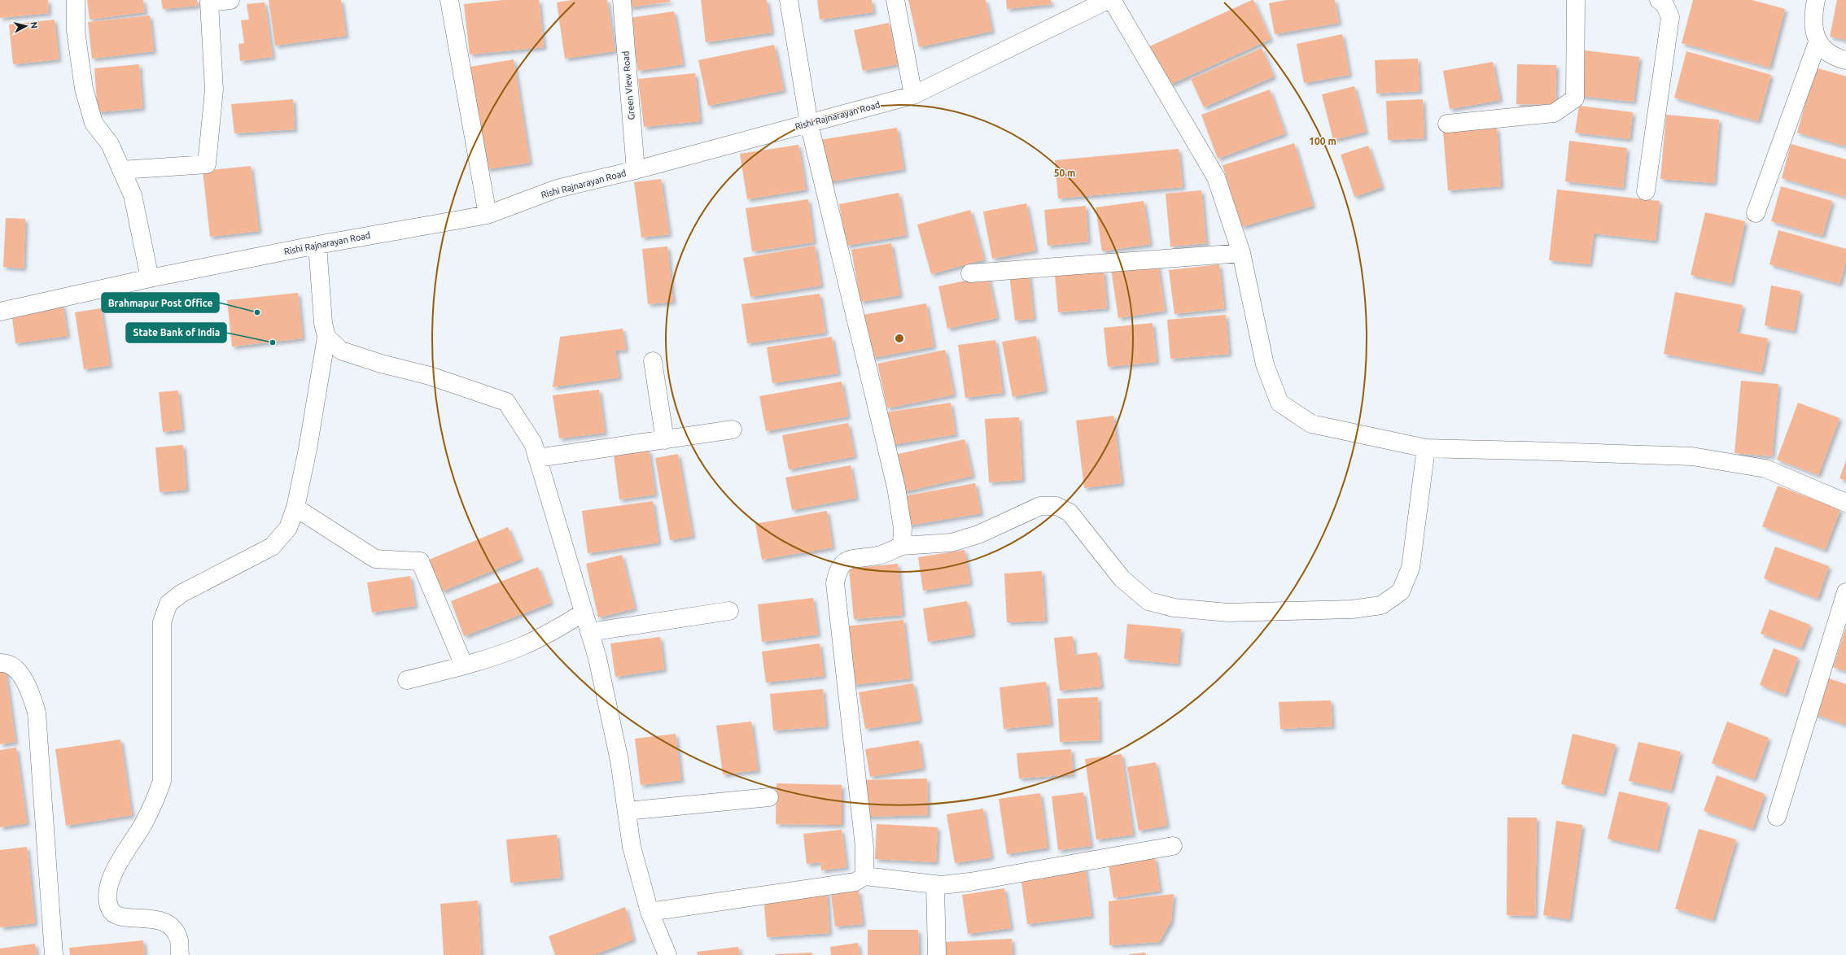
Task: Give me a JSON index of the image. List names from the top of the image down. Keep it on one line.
{"streets":{"street":["Green View Road","Rishi Rajnarayan Road"]},"crossings":[["Green View Road","Rishi Rajnarayan Road"]],"places":["Brahmapur Post Office","State Bank of India"],"north":"right","rings":["100 m","50 m"]}
